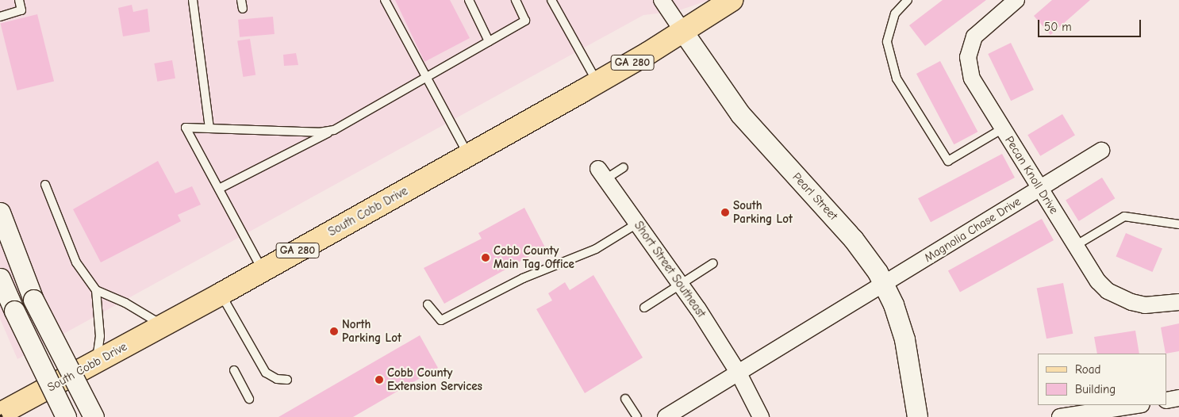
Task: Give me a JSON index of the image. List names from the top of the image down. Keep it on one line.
{"streets":{"main road":["GA 280","South Cobb Drive"],"street":["Pecan Knoll Drive","Pearl Street","Magnolia Chase Drive","Short Street Southeast"]},"crossings":[["Pecan Knoll Drive","Magnolia Chase Drive"],["Pearl Street","South Cobb Drive"],["Pearl Street","Magnolia Chase Drive"],["Magnolia Chase Drive","Short Street Southeast"]],"places":["South Parking Lot","Cobb County Main Tag Office","North Parking Lot","Cobb County Extension Services"],"legend":["Road","Building"],"scale_bar":"50 m"}
